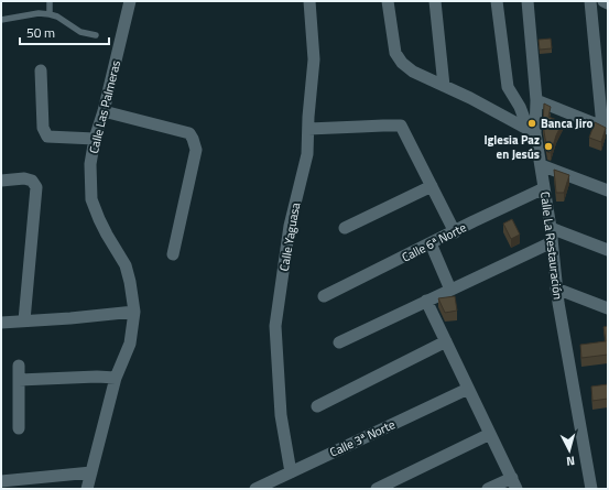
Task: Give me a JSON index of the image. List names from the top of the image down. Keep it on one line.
{"streets":{"street":["Calle Las Palmeras","Calle Yaguasa","Calle 6ª Norte","Calle La Restauración","Calle 3ª Norte"]},"crossings":[["Calle Yaguasa","Calle 3ª Norte"],["Calle 6ª Norte","Calle La Restauración"]],"places":["Banca Jiro","Iglesia Paz en Jesús"],"scale_bar":"50 m","north":"bottom"}
